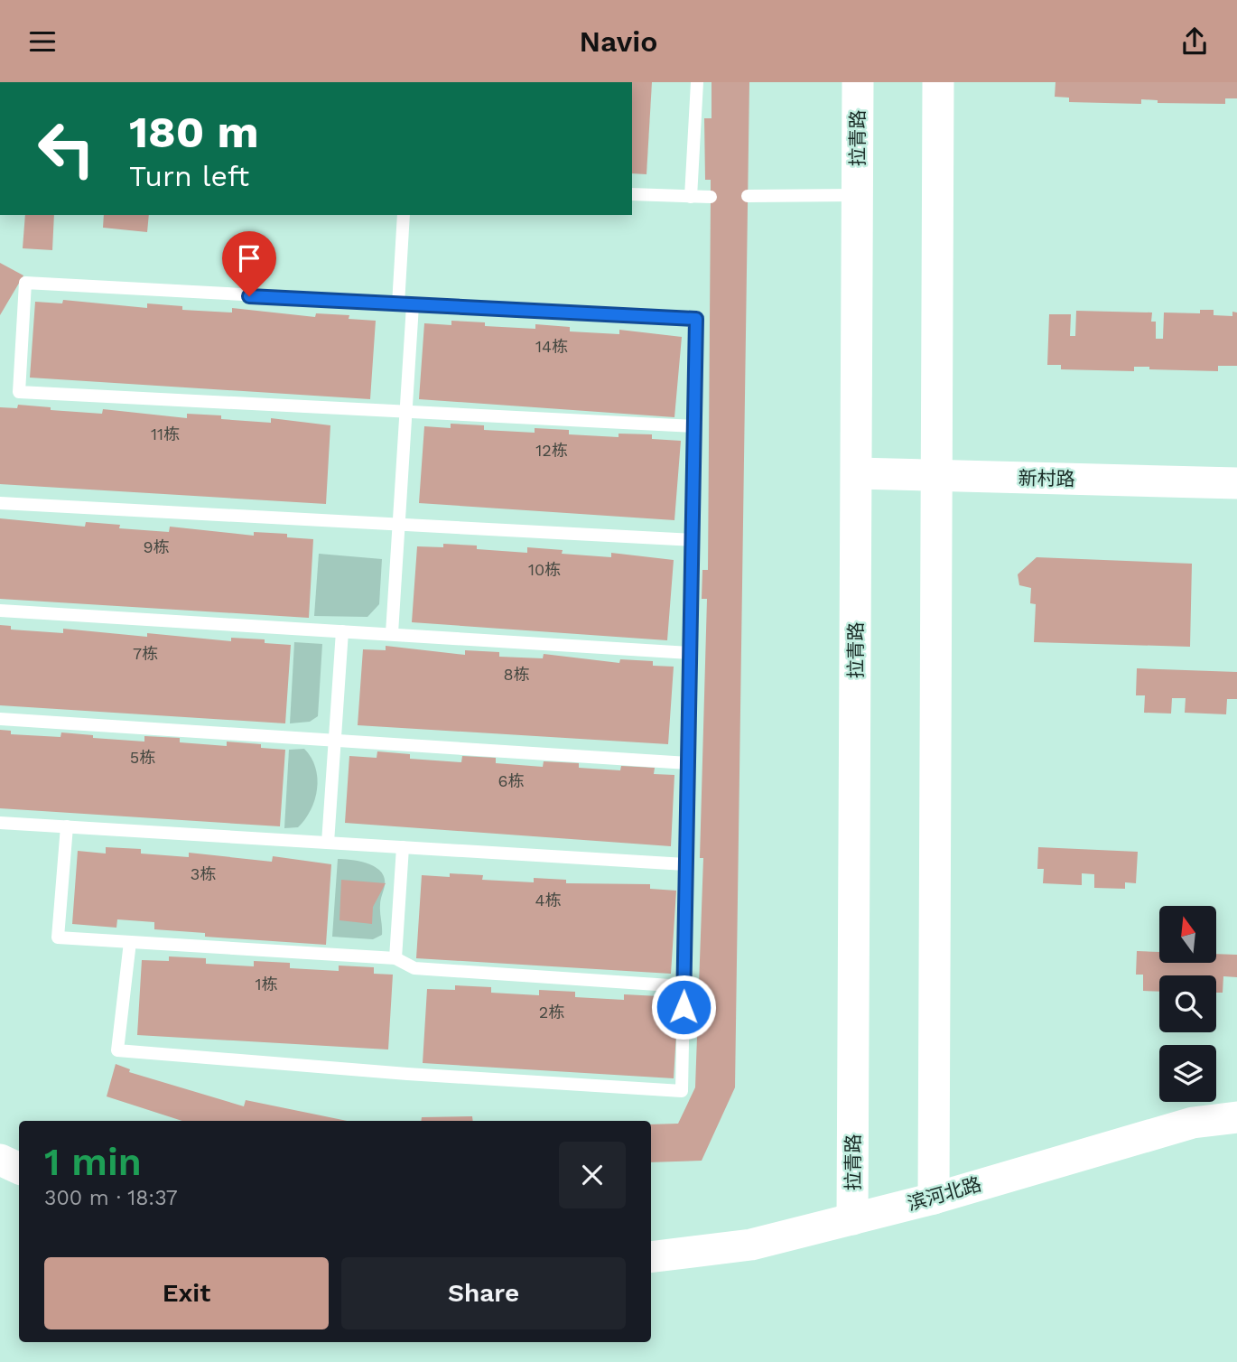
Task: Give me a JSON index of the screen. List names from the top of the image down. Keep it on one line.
{"streets":{"street":["拉青路","新村路","滨河北路"]},"crossings":[["拉青路","新村路"],["拉青路","滨河北路"]],"house_numbers":["14栋","11栋","12栋","9栋","10栋","7栋","8栋","5栋","6栋","3栋","4栋","1栋","2栋"],"north":"top","page":{"header":"Navio","turn":["180 m","Turn left"],"heading":["1 min","300 m · 18:37"],"buttons":["Exit","Share"]}}
